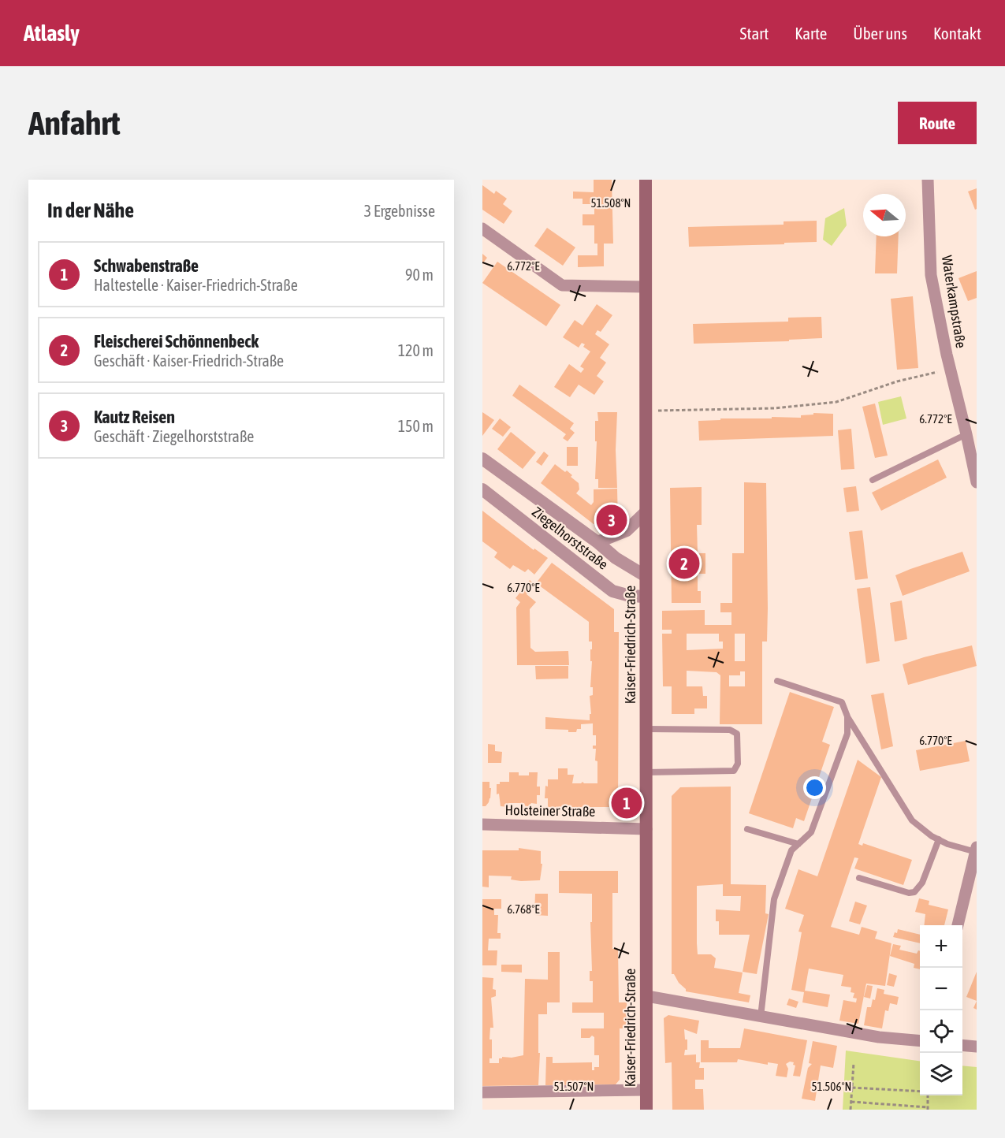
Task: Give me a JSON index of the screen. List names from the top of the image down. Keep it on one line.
{"streets":{"main road":["Kaiser-Friedrich-Straße"],"street":["Waterkampstraße","Ziegelhorststraße","Holsteiner Straße"]},"crossings":[["Ziegelhorststraße","Kaiser-Friedrich-Straße"],["Kaiser-Friedrich-Straße","Holsteiner Straße"]],"north":"left","page":{"header":"Atlasly","nav":["Start","Karte","Über uns","Kontakt"],"buttons":"Route","title":"Anfahrt","heading":["In der Nähe","3 Ergebnisse"],"list":[{"mark":"1","name":"Schwabenstraße","note":"Haltestelle · Kaiser-Friedrich-Straße","value":"90 m"},{"mark":"2","name":"Fleischerei Schönnenbeck","note":"Geschäft · Kaiser-Friedrich-Straße","value":"120 m"},{"mark":"3","name":"Kautz Reisen","note":"Geschäft · Ziegelhorststraße","value":"150 m"}],"pins":["3","2","1"],"map_buttons":["+","−"]},"coordinates":["51.508°N","6.772°E","6.770°E","6.768°E","51.507°N","51.506°N"]}
